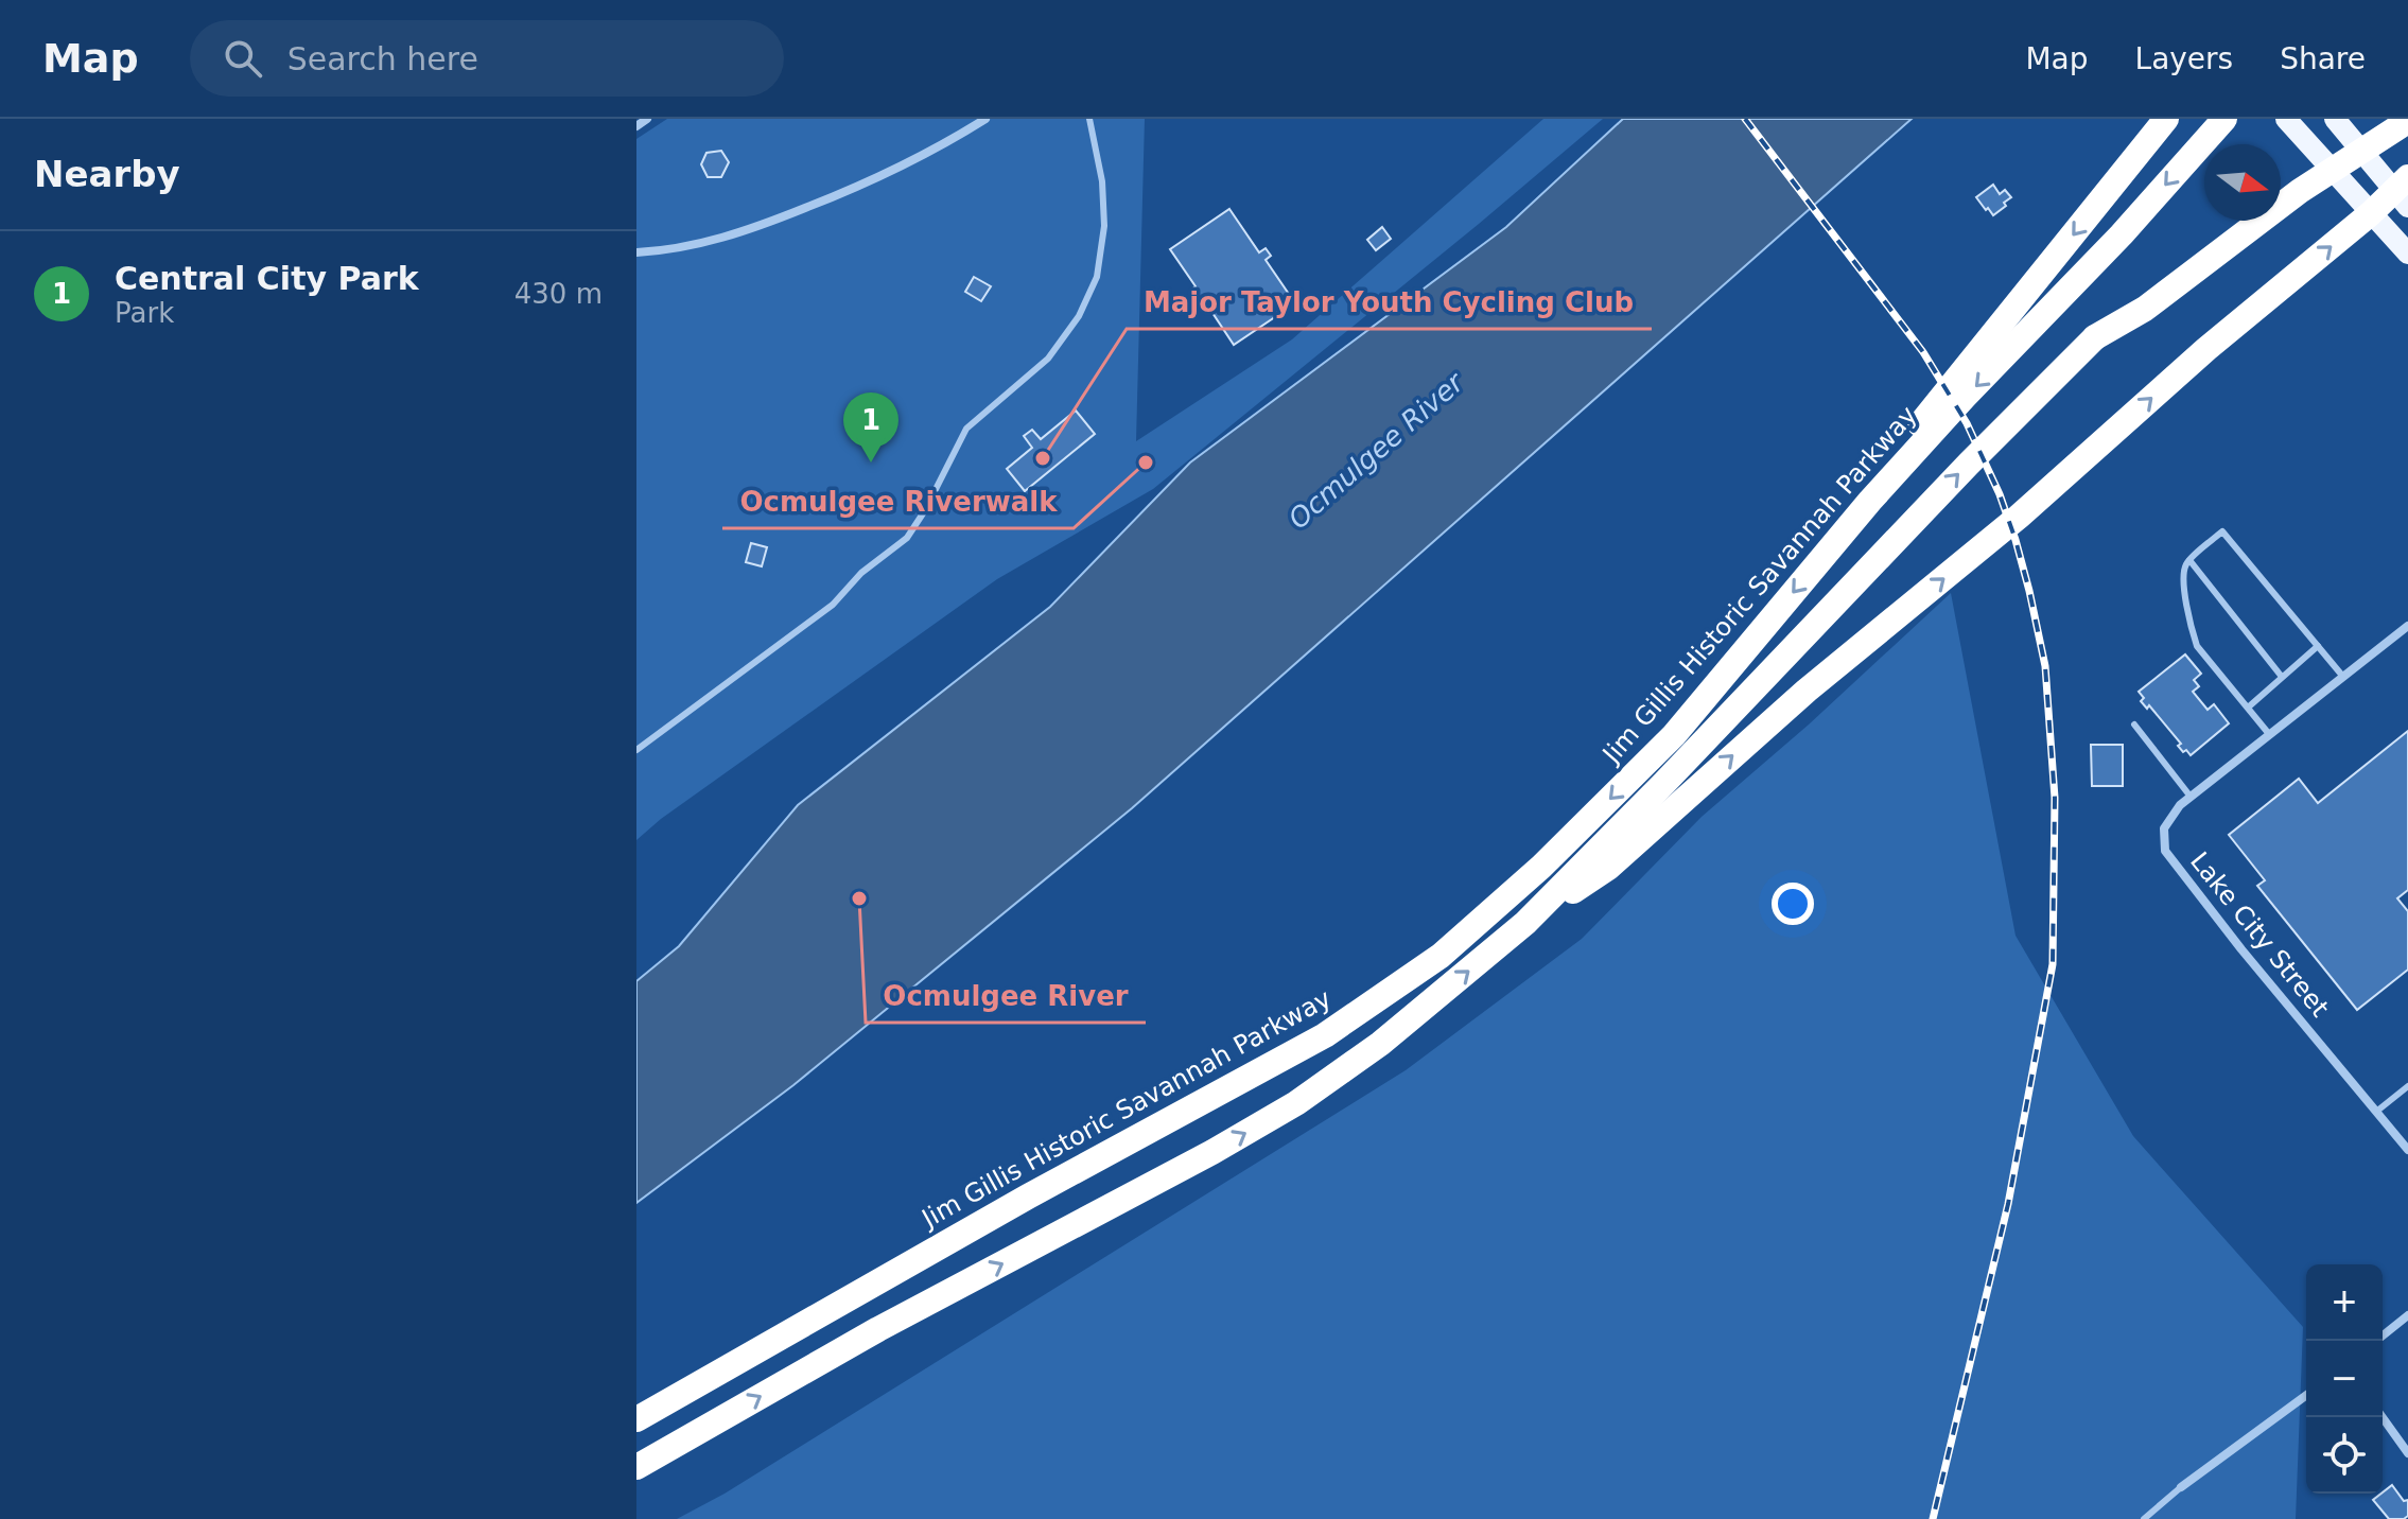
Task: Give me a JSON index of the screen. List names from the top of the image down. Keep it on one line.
{"streets":{"highway":["Jim Gillis Historic Savannah Parkway"],"street":["Lake City Street"]},"water":["Ocmulgee River"],"places":["Major Taylor Youth Cycling Club","Ocmulgee Riverwalk","Ocmulgee River"],"north":"right","page":{"header":"Map","search":"Search here","nav":["Map","Layers","Share"],"heading":"Nearby","list":[{"mark":"1","name":"Central City Park","note":"Park","value":"430 m"}],"pins":"1","map_buttons":["+","−"]}}
